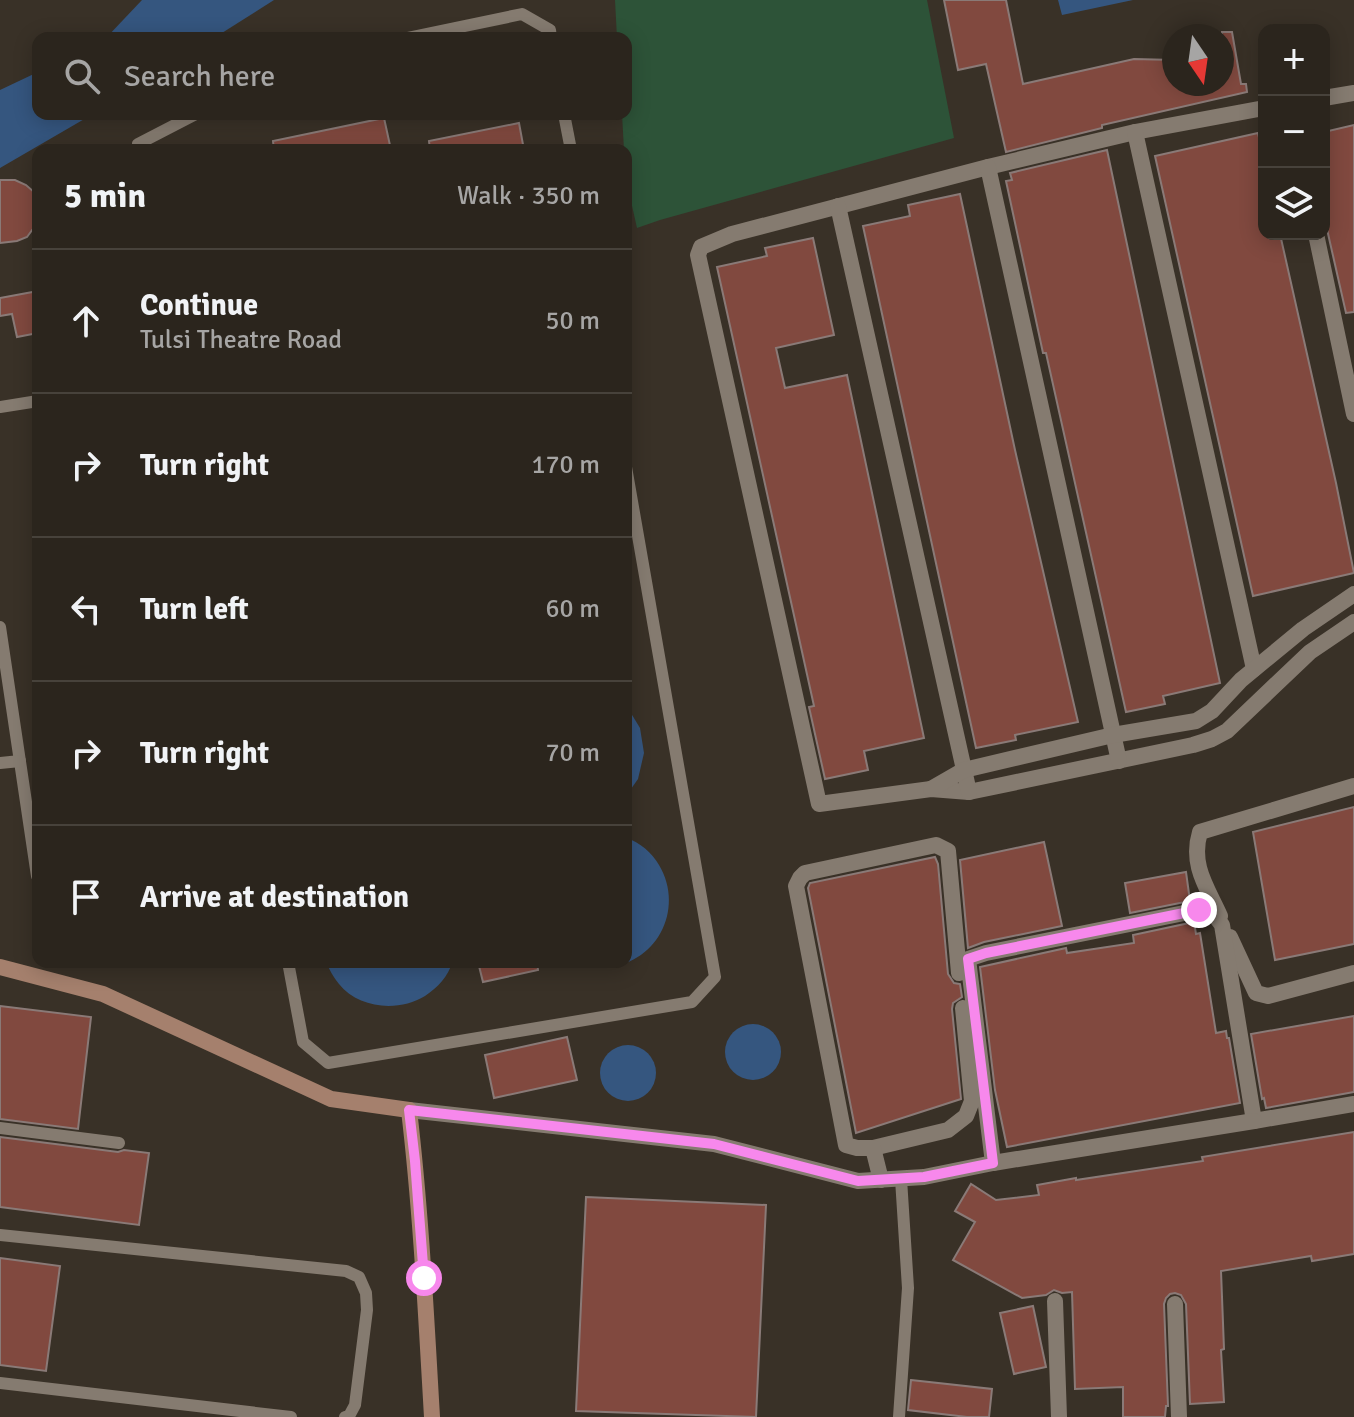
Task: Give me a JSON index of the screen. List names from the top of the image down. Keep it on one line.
{"north":"bottom","page":{"map_buttons":["+","−"],"search":"Search here","heading":["5 min","Walk · 350 m"],"list":[["Continue","Tulsi Theatre Road","50 m"],["Turn right","170 m"],["Turn left","60 m"],["Turn right","70 m"],"Arrive at destination"]}}
